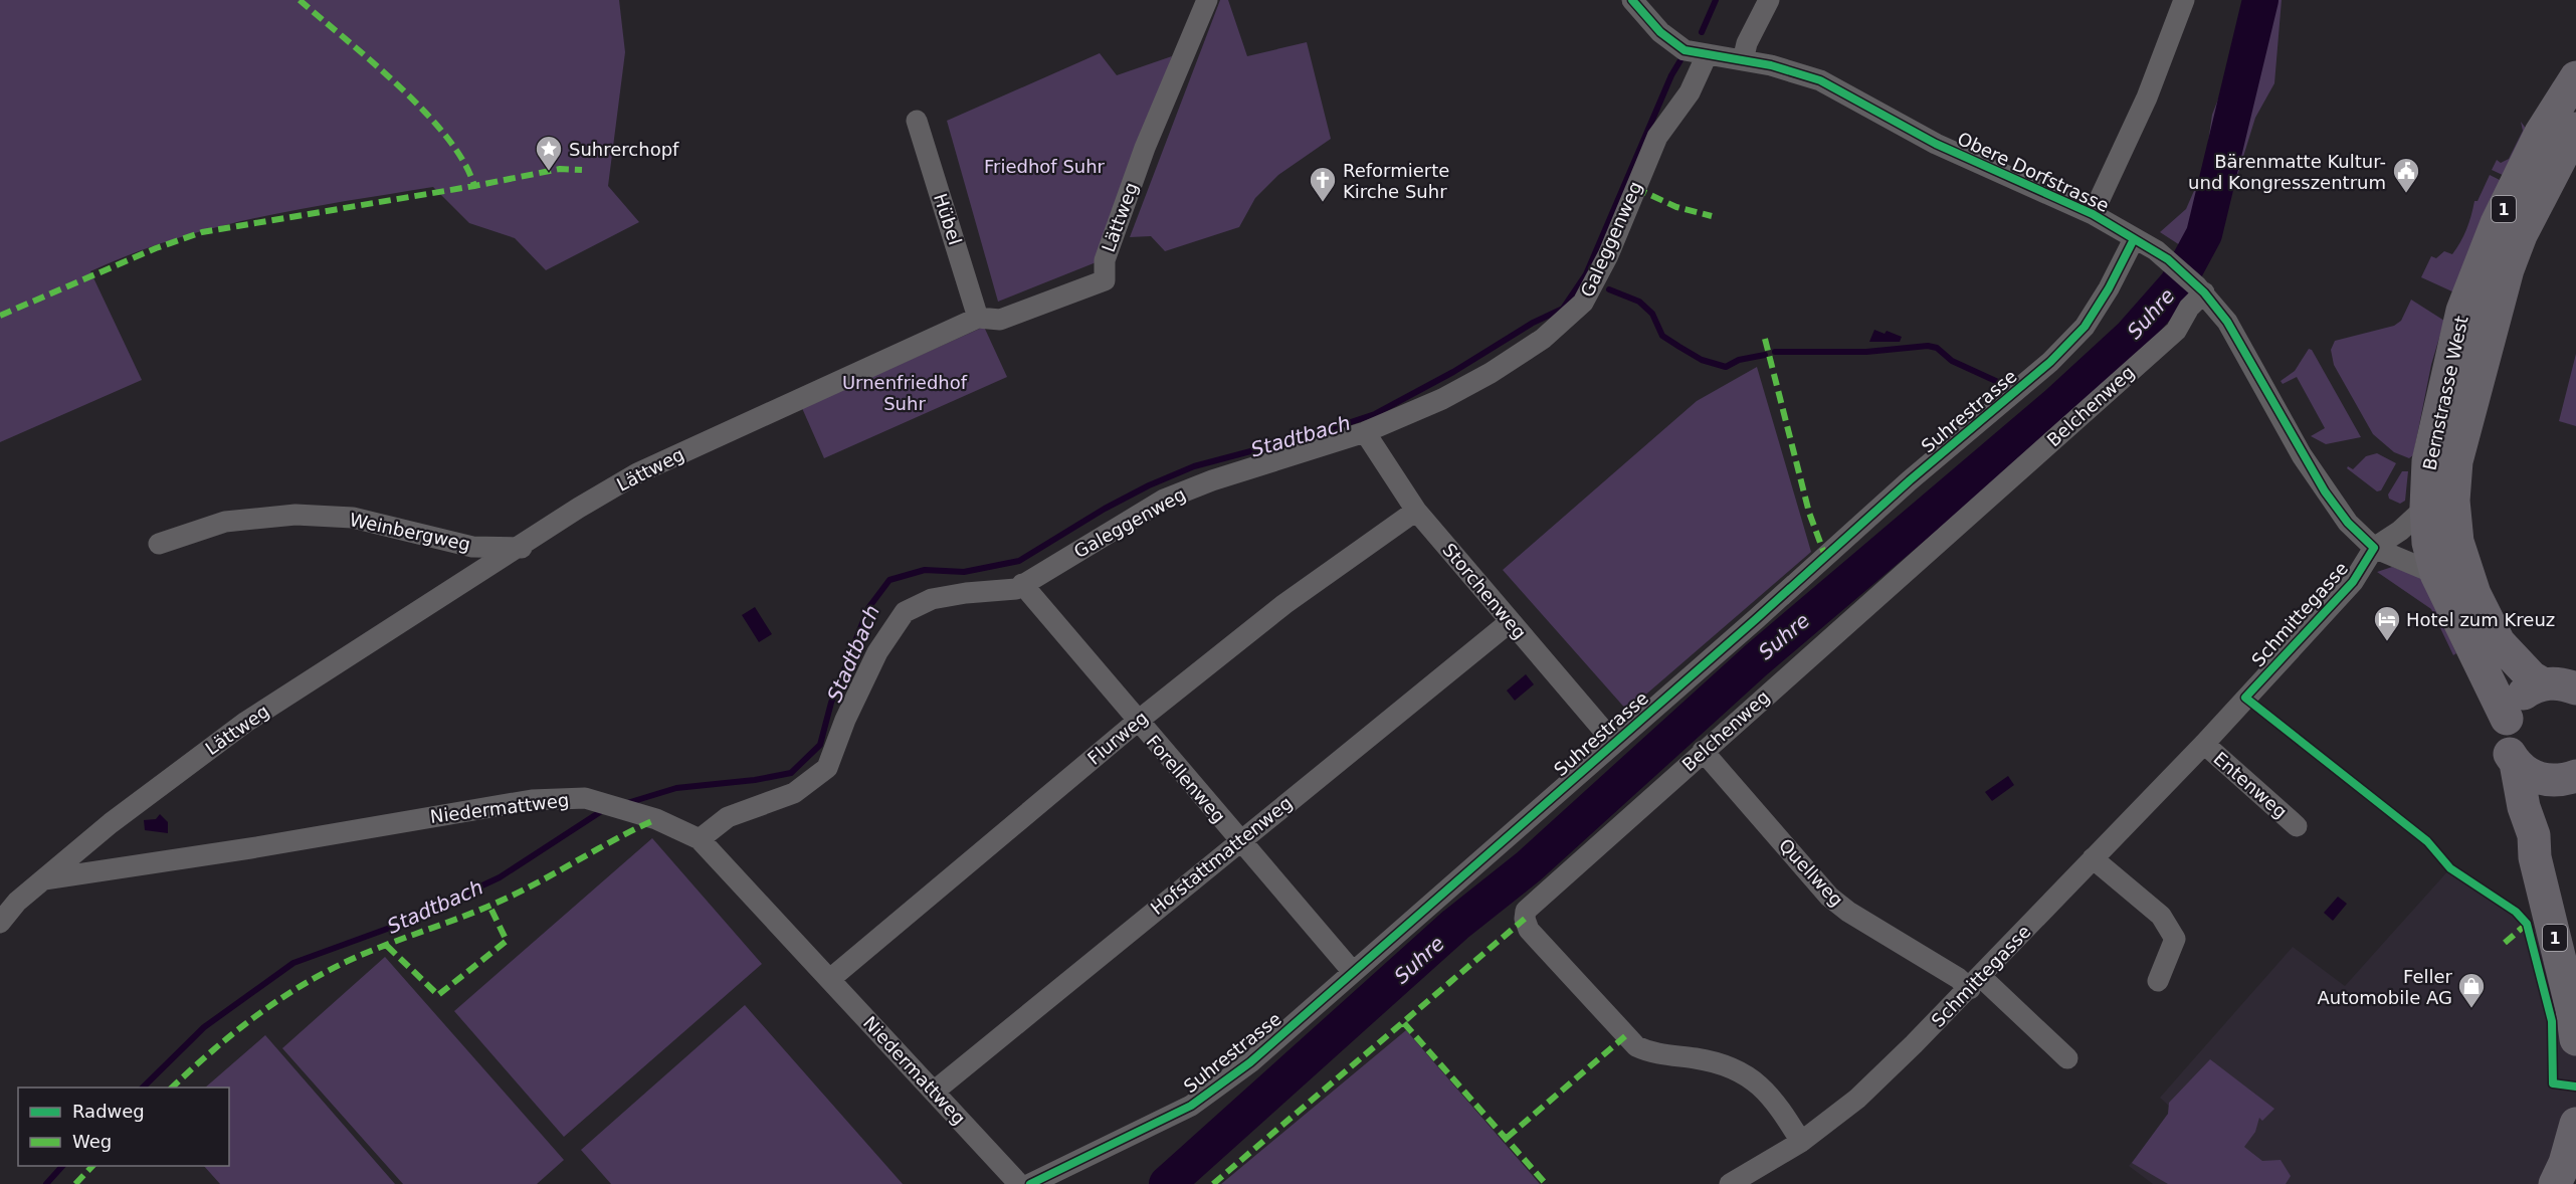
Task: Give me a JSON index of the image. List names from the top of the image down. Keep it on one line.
{"streets":{"main road":["1","Bernstrasse West"],"street":["Obere Dorfstrasse","Lättweg","Hübel","Galeggenweg","Belchenweg","Suhrestrasse","Weinbergweg","Storchenweg","Schmittegasse","Flurweg","Forellenweg","Entenweg","Niedermattweg","Hofstattmattenweg","Quellweg"]},"crossings":[["Obere Dorfstrasse","Galeggenweg"],["Obere Dorfstrasse","Belchenweg"],["Obere Dorfstrasse","Suhrestrasse"],["Obere Dorfstrasse","Schmittegasse"],["1","Bernstrasse West"],["Lättweg","Hübel"],["Lättweg","Weinbergweg"],["Lättweg","Niedermattweg"],["Galeggenweg","Storchenweg"],["Galeggenweg","Forellenweg"],["Galeggenweg","Niedermattweg"],["Belchenweg","Schmittegasse"],["Belchenweg","Quellweg"],["Suhrestrasse","Storchenweg"],["Suhrestrasse","Forellenweg"],["Storchenweg","Flurweg"],["Storchenweg","Hofstattmattenweg"],["Schmittegasse","Entenweg"],["Schmittegasse","Quellweg"],["Flurweg","Forellenweg"],["Flurweg","Niedermattweg"],["Forellenweg","Hofstattmattenweg"],["Niedermattweg","Hofstattmattenweg"]],"water":["Suhre","Stadtbach"],"parks":["Friedhof Suhr","Urnenfriedhof Suhr"],"places":{"place":["Suhrerchopf"],"public building":["Bärenmatte Kultur- und Kongresszentrum"],"church":["Reformierte Kirche Suhr"],"hotel":["Hotel zum Kreuz"],"shop":["Feller Automobile AG"]},"legend":["Radweg","Weg"]}
